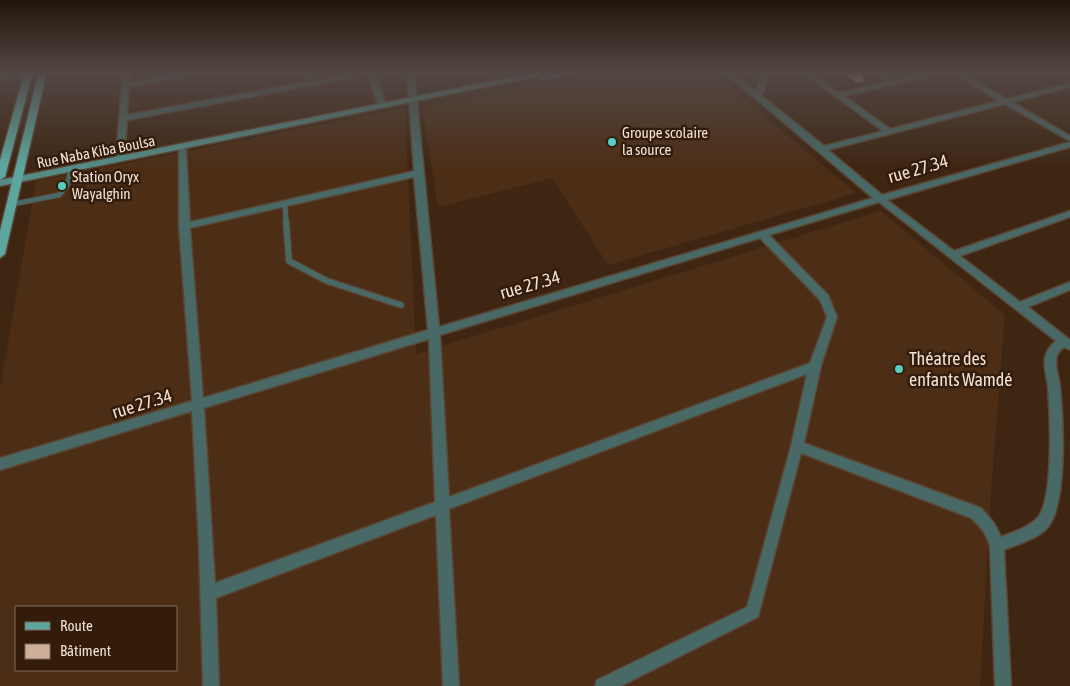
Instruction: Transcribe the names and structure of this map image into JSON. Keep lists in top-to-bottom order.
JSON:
{
  "streets": {
    "street": ["Rue Naba Kiba Boulsa", "rue 27.34"]
  },
  "places": ["Groupe scolaire la source", "Station Oryx Wayalghin", "Théatre des enfants Wamdé"],
  "legend": ["Route", "Bâtiment"]
}
